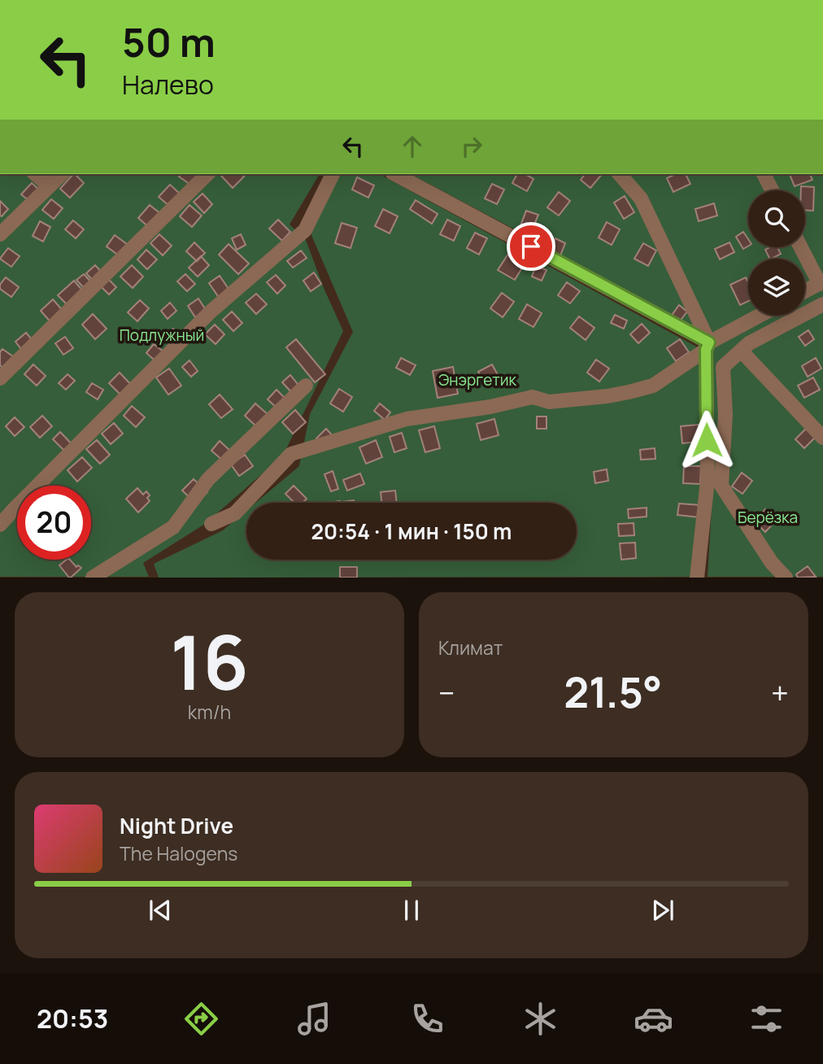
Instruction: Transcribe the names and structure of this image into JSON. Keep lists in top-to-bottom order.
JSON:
{
  "parks": ["Подлужный", "Энэргетик", "Берёзка"],
  "page": {
    "turn": ["50 m", "Налево"],
    "limit": "20",
    "trip": "20:54 · 1 мин · 150 m",
    "tile": [
      ["16", "km/h"],
      "Климат"
    ],
    "heat": ["−", "21.5°", "+"],
    "song": ["Night Drive", "The Halogens"],
    "tabs": "20:53"
  }
}
